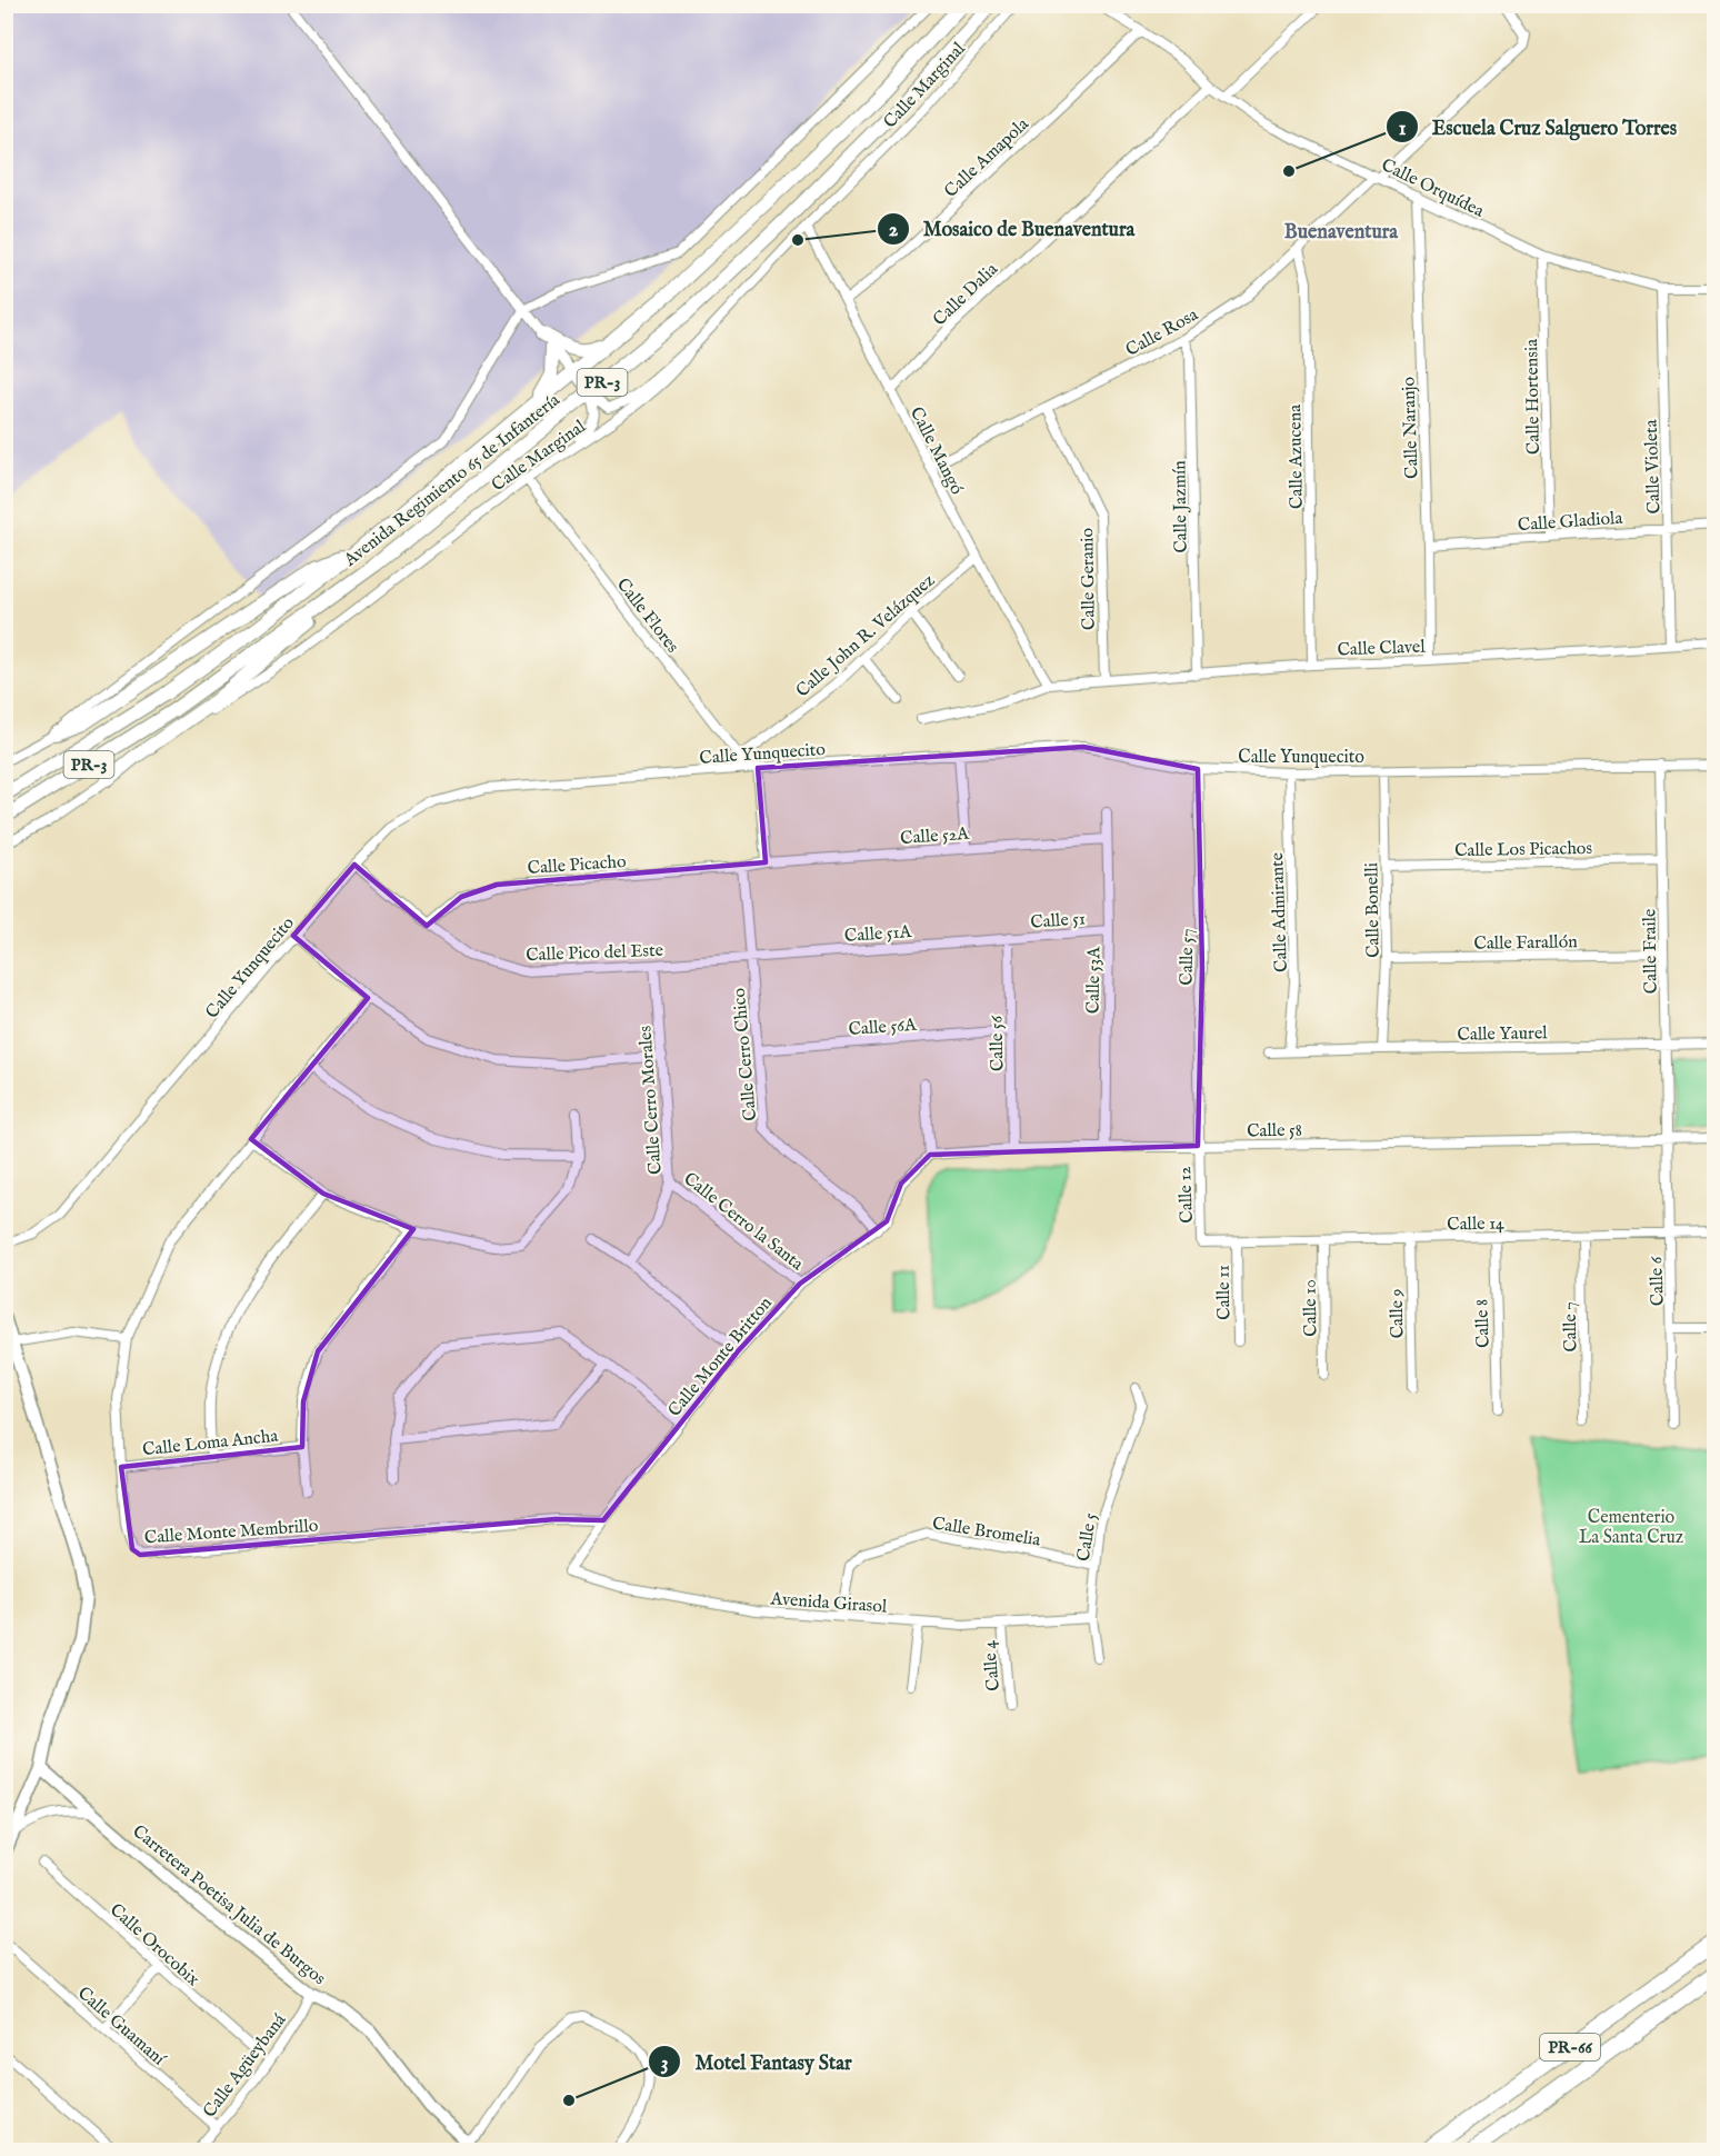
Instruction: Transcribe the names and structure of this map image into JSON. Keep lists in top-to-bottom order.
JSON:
{
  "streets": {
    "highway": ["PR-66"],
    "main road": ["PR-3", "Avenida Regimiento 65 de Infantería"],
    "street": [
      "Calle Marginal",
      "Calle Amapola",
      "Calle Orquídea",
      "Calle Dalia",
      "Calle Rosa",
      "Calle Hortensia",
      "Calle Naranjo",
      "Calle Mangó",
      "Calle Azucena",
      "Calle Violeta",
      "Calle Jazmín",
      "Calle Gladiola",
      "Calle Geranio",
      "Calle Flores",
      "Calle John R. Velázquez",
      "Calle Clavel",
      "Calle Yunquecito",
      "Calle 52A",
      "Calle Los Picachos",
      "Calle Picacho",
      "Calle Bonelli",
      "Calle Admirante",
      "Calle 51",
      "Calle 51A",
      "Calle Farallón",
      "Calle Pico del Este",
      "Calle Fraile",
      "Calle 57",
      "Calle 53A",
      "Calle 56A",
      "Calle Yaurel",
      "Calle 56",
      "Calle Cerro Chico",
      "Calle Cerro Morales",
      "Calle 58",
      "Calle 12",
      "Calle Cerro la Santa",
      "Calle 14",
      "Calle 6",
      "Calle 11",
      "Calle 10",
      "Calle 9",
      "Calle 8",
      "Calle 7",
      "Calle Monte Britton",
      "Calle Loma Ancha",
      "Calle Monte Membrillo",
      "Calle Bromelia",
      "Calle 5",
      "Avenida Girasol",
      "Calle 4",
      "Carretera Poetisa Julia de Burgos",
      "Calle Orocobix",
      "Calle Guamaní",
      "Calle Agüeybaná"
    ]
  },
  "crossings": [
    ["Calle Marginal", "Calle Mangó"],
    ["Calle Marginal", "Calle Flores"],
    ["Calle Amapola", "Calle Orquídea"],
    ["Calle Amapola", "Calle Mangó"],
    ["Calle Orquídea", "Calle Dalia"],
    ["Calle Orquídea", "Calle Rosa"],
    ["Calle Orquídea", "Calle Hortensia"],
    ["Calle Orquídea", "Calle Naranjo"],
    ["Calle Orquídea", "Calle Violeta"],
    ["Calle Dalia", "Calle Mangó"],
    ["Calle Rosa", "Calle Mangó"],
    ["Calle Rosa", "Calle Azucena"],
    ["Calle Rosa", "Calle Jazmín"],
    ["Calle Rosa", "Calle Geranio"],
    ["Calle Hortensia", "Calle Gladiola"],
    ["Calle Naranjo", "Calle Gladiola"],
    ["Calle Naranjo", "Calle Clavel"],
    ["Calle Mangó", "Calle John R. Velázquez"],
    ["Calle Mangó", "Calle Clavel"],
    ["Calle Azucena", "Calle Clavel"],
    ["Calle Violeta", "Calle Gladiola"],
    ["Calle Violeta", "Calle Clavel"],
    ["Calle Jazmín", "Calle Clavel"],
    ["Calle Geranio", "Calle Clavel"],
    ["Calle Flores", "Calle John R. Velázquez"],
    ["Calle Flores", "Calle Yunquecito"],
    ["Calle Yunquecito", "Calle Bonelli"],
    ["Calle Yunquecito", "Calle Admirante"],
    ["Calle Yunquecito", "Calle Pico del Este"],
    ["Calle Yunquecito", "Calle Fraile"],
    ["Calle Yunquecito", "Calle 57"],
    ["Calle 52A", "Calle Picacho"],
    ["Calle 52A", "Calle 53A"],
    ["Calle 52A", "Calle Cerro Chico"],
    ["Calle Los Picachos", "Calle Bonelli"],
    ["Calle Los Picachos", "Calle Fraile"],
    ["Calle Picacho", "Calle Pico del Este"],
    ["Calle Picacho", "Calle Cerro Chico"],
    ["Calle Bonelli", "Calle Farallón"],
    ["Calle Bonelli", "Calle Yaurel"],
    ["Calle Admirante", "Calle Yaurel"],
    ["Calle 51", "Calle 51A"],
    ["Calle 51", "Calle 53A"],
    ["Calle 51", "Calle 56"],
    ["Calle 51A", "Calle Pico del Este"],
    ["Calle 51A", "Calle 56"],
    ["Calle 51A", "Calle Cerro Chico"],
    ["Calle Farallón", "Calle Fraile"],
    ["Calle Pico del Este", "Calle Cerro Chico"],
    ["Calle Pico del Este", "Calle Cerro Morales"],
    ["Calle Fraile", "Calle Yaurel"],
    ["Calle Fraile", "Calle 58"],
    ["Calle Fraile", "Calle 6"],
    ["Calle 57", "Calle 58"],
    ["Calle 57", "Calle 12"],
    ["Calle 53A", "Calle 58"],
    ["Calle 56A", "Calle 56"],
    ["Calle 56A", "Calle Cerro Chico"],
    ["Calle 56", "Calle 58"],
    ["Calle Cerro Chico", "Calle Monte Britton"],
    ["Calle Cerro Morales", "Calle Cerro la Santa"],
    ["Calle 58", "Calle 12"],
    ["Calle 58", "Calle 6"],
    ["Calle 12", "Calle 14"],
    ["Calle Cerro la Santa", "Calle Monte Britton"],
    ["Calle 14", "Calle 6"],
    ["Calle 14", "Calle 11"],
    ["Calle 14", "Calle 10"],
    ["Calle 14", "Calle 9"],
    ["Calle 14", "Calle 8"],
    ["Calle 14", "Calle 7"],
    ["Calle Monte Britton", "Calle Monte Membrillo"],
    ["Calle Monte Britton", "Avenida Girasol"],
    ["Calle Loma Ancha", "Calle Monte Membrillo"],
    ["Calle Bromelia", "Calle 5"],
    ["Calle Bromelia", "Avenida Girasol"],
    ["Calle 5", "Avenida Girasol"],
    ["Avenida Girasol", "Calle 4"],
    ["Carretera Poetisa Julia de Burgos", "Calle Agüeybaná"],
    ["Calle Guamaní", "Calle Agüeybaná"]
  ],
  "districts": ["Buenaventura"],
  "parks": ["Cementerio La Santa Cruz"],
  "places": ["Escuela Cruz Salguero Torres", "Mosaico de Buenaventura", "Motel Fantasy Star"]
}
